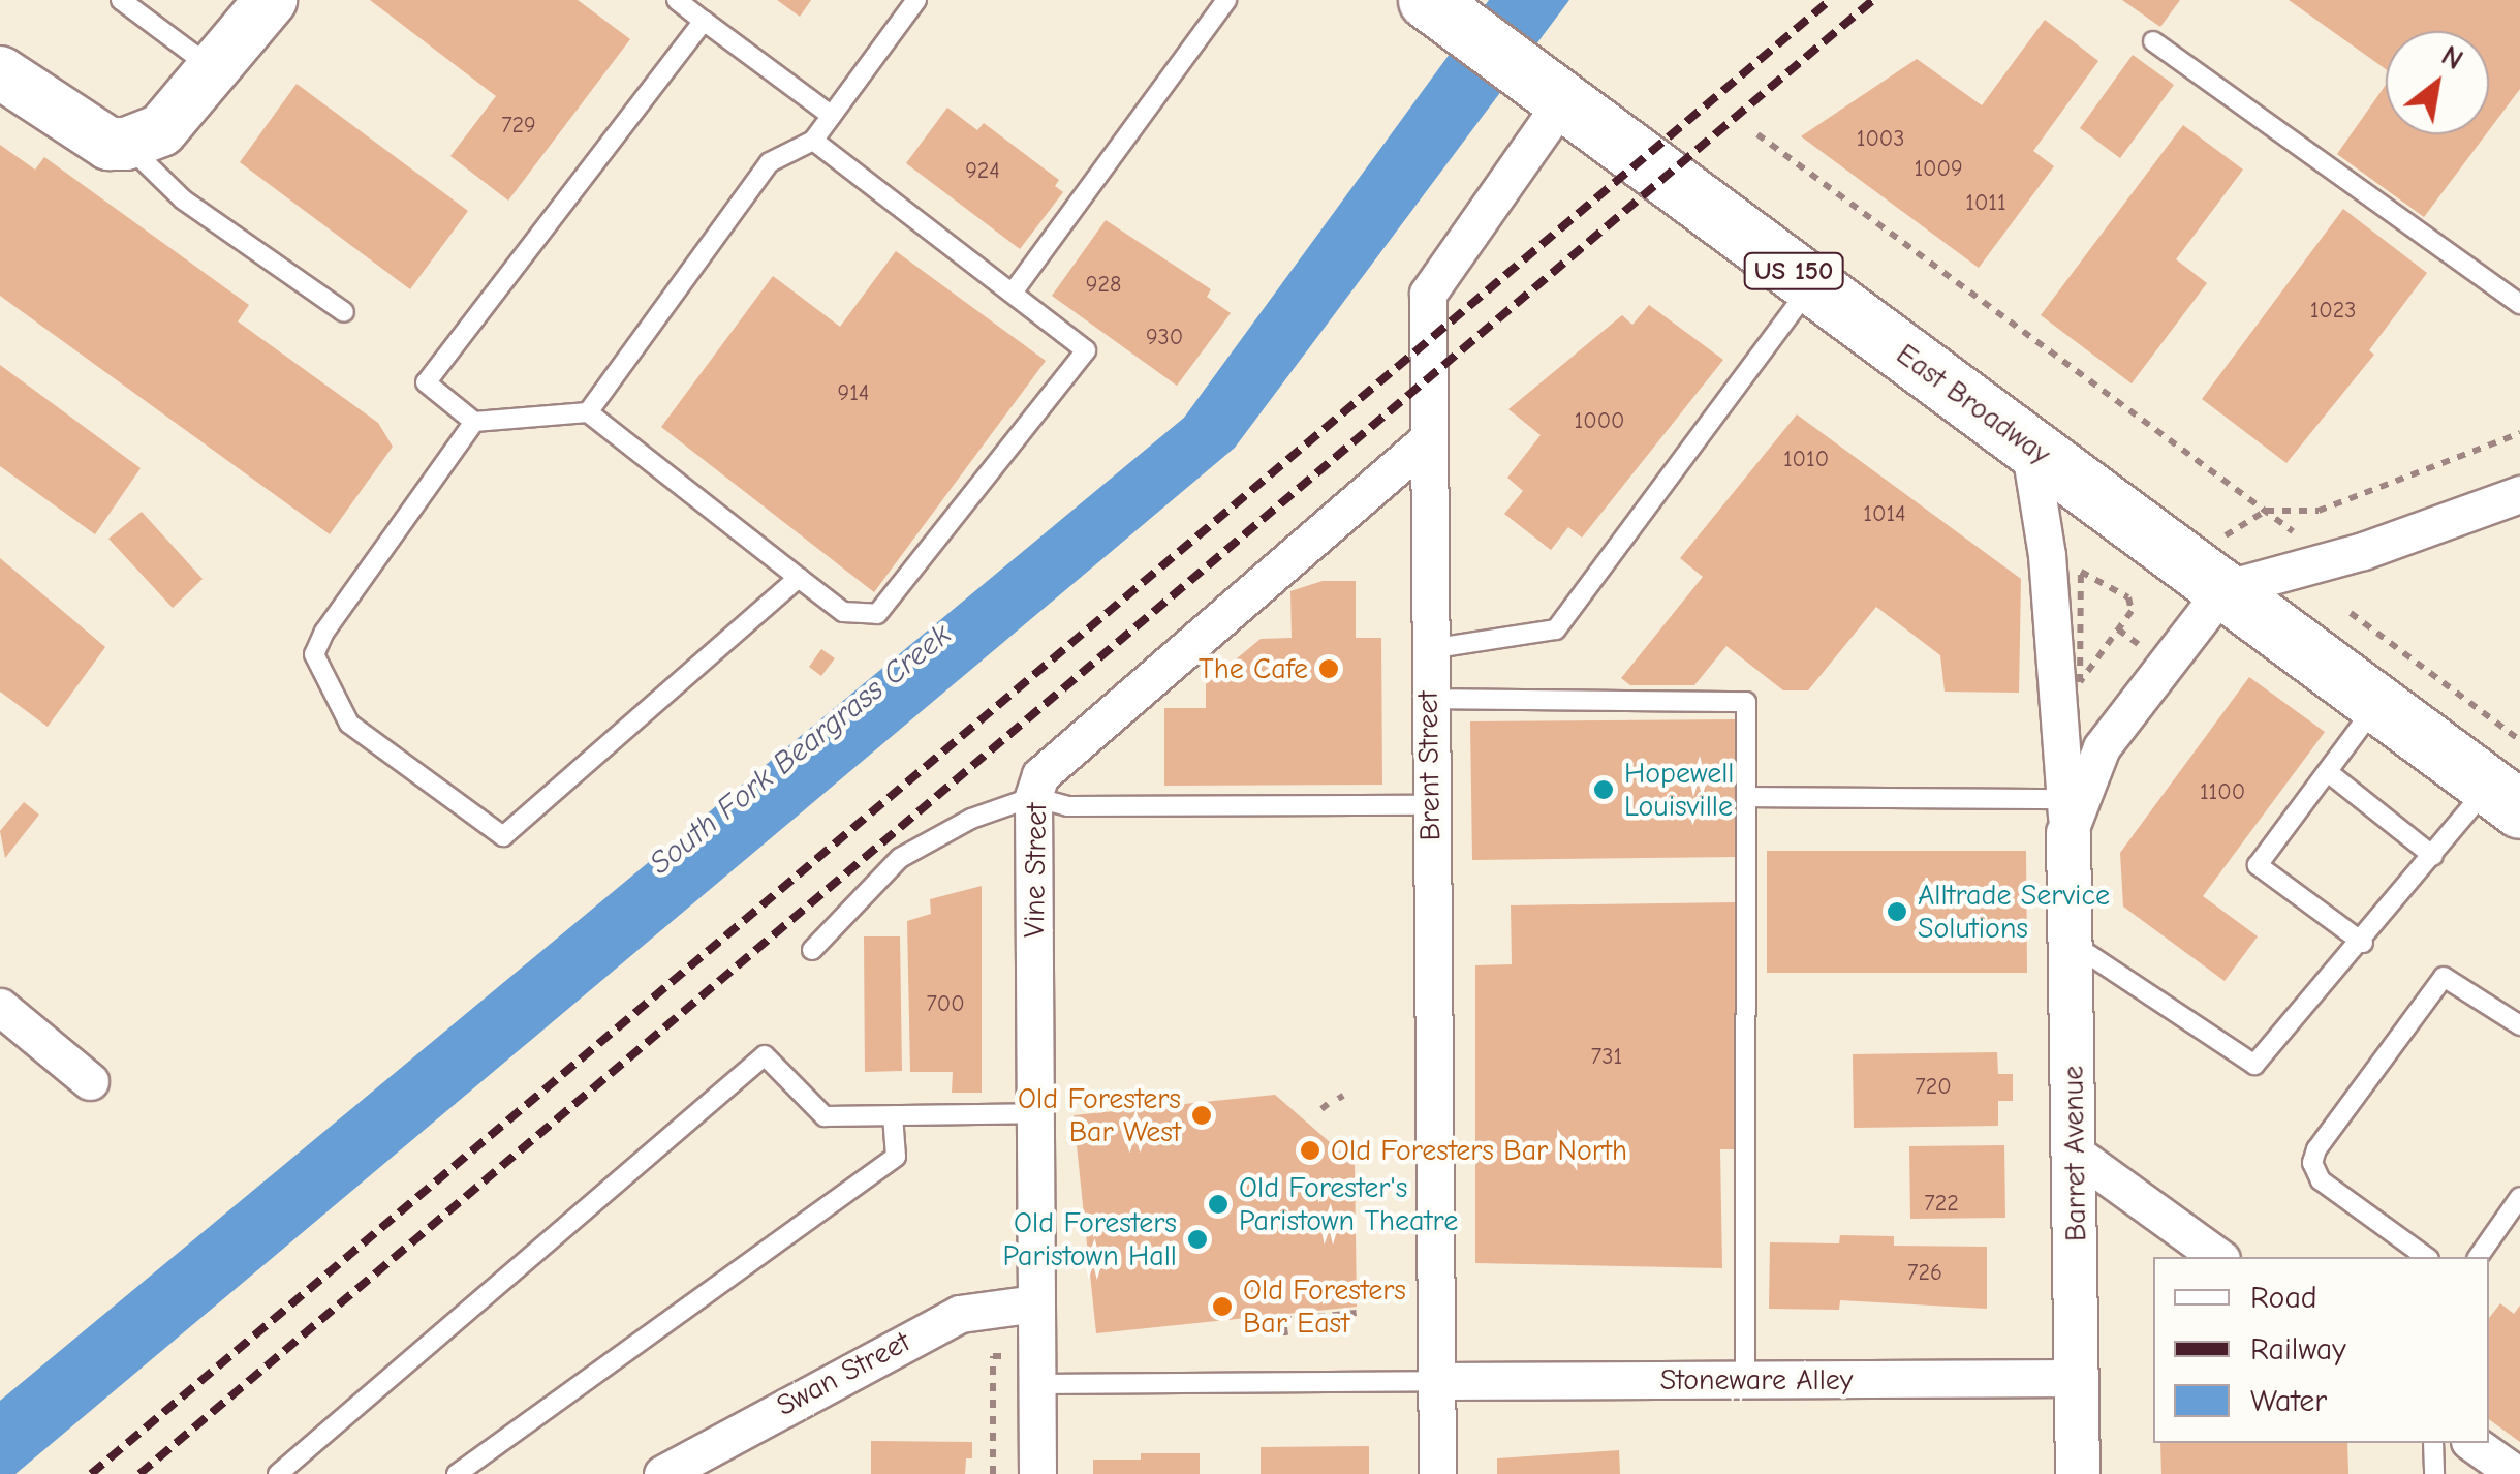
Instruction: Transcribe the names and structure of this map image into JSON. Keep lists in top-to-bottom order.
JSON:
{
  "streets": {
    "main road": ["US 150", "East Broadway"],
    "street": [
      "Brent Street",
      "Vine Street",
      "Barret Avenue",
      "Swan Street",
      "Stoneware Alley"
    ]
  },
  "crossings": [
    ["East Broadway", "Brent Street"],
    ["East Broadway", "Barret Avenue"],
    ["Brent Street", "Vine Street"],
    ["Brent Street", "Stoneware Alley"],
    ["Vine Street", "Swan Street"],
    ["Barret Avenue", "Stoneware Alley"]
  ],
  "water": ["South Fork Beargrass Creek"],
  "places": [
    "The Cafe",
    "Hopewell Louisville",
    "Alltrade Service Solutions",
    "Old Foresters Bar West",
    "Old Foresters Bar North",
    "Old Forester's Paristown Theatre",
    "Old Foresters Paristown Hall",
    "Old Foresters Bar East"
  ],
  "house_numbers": [
    "729",
    "1003",
    "1009",
    "924",
    "1011",
    "928",
    "1023",
    "930",
    "914",
    "1000",
    "1010",
    "1014",
    "1100",
    "700",
    "731",
    "720",
    "722",
    "726"
  ],
  "legend": ["Road", "Railway", "Water"],
  "north": "top right"
}
